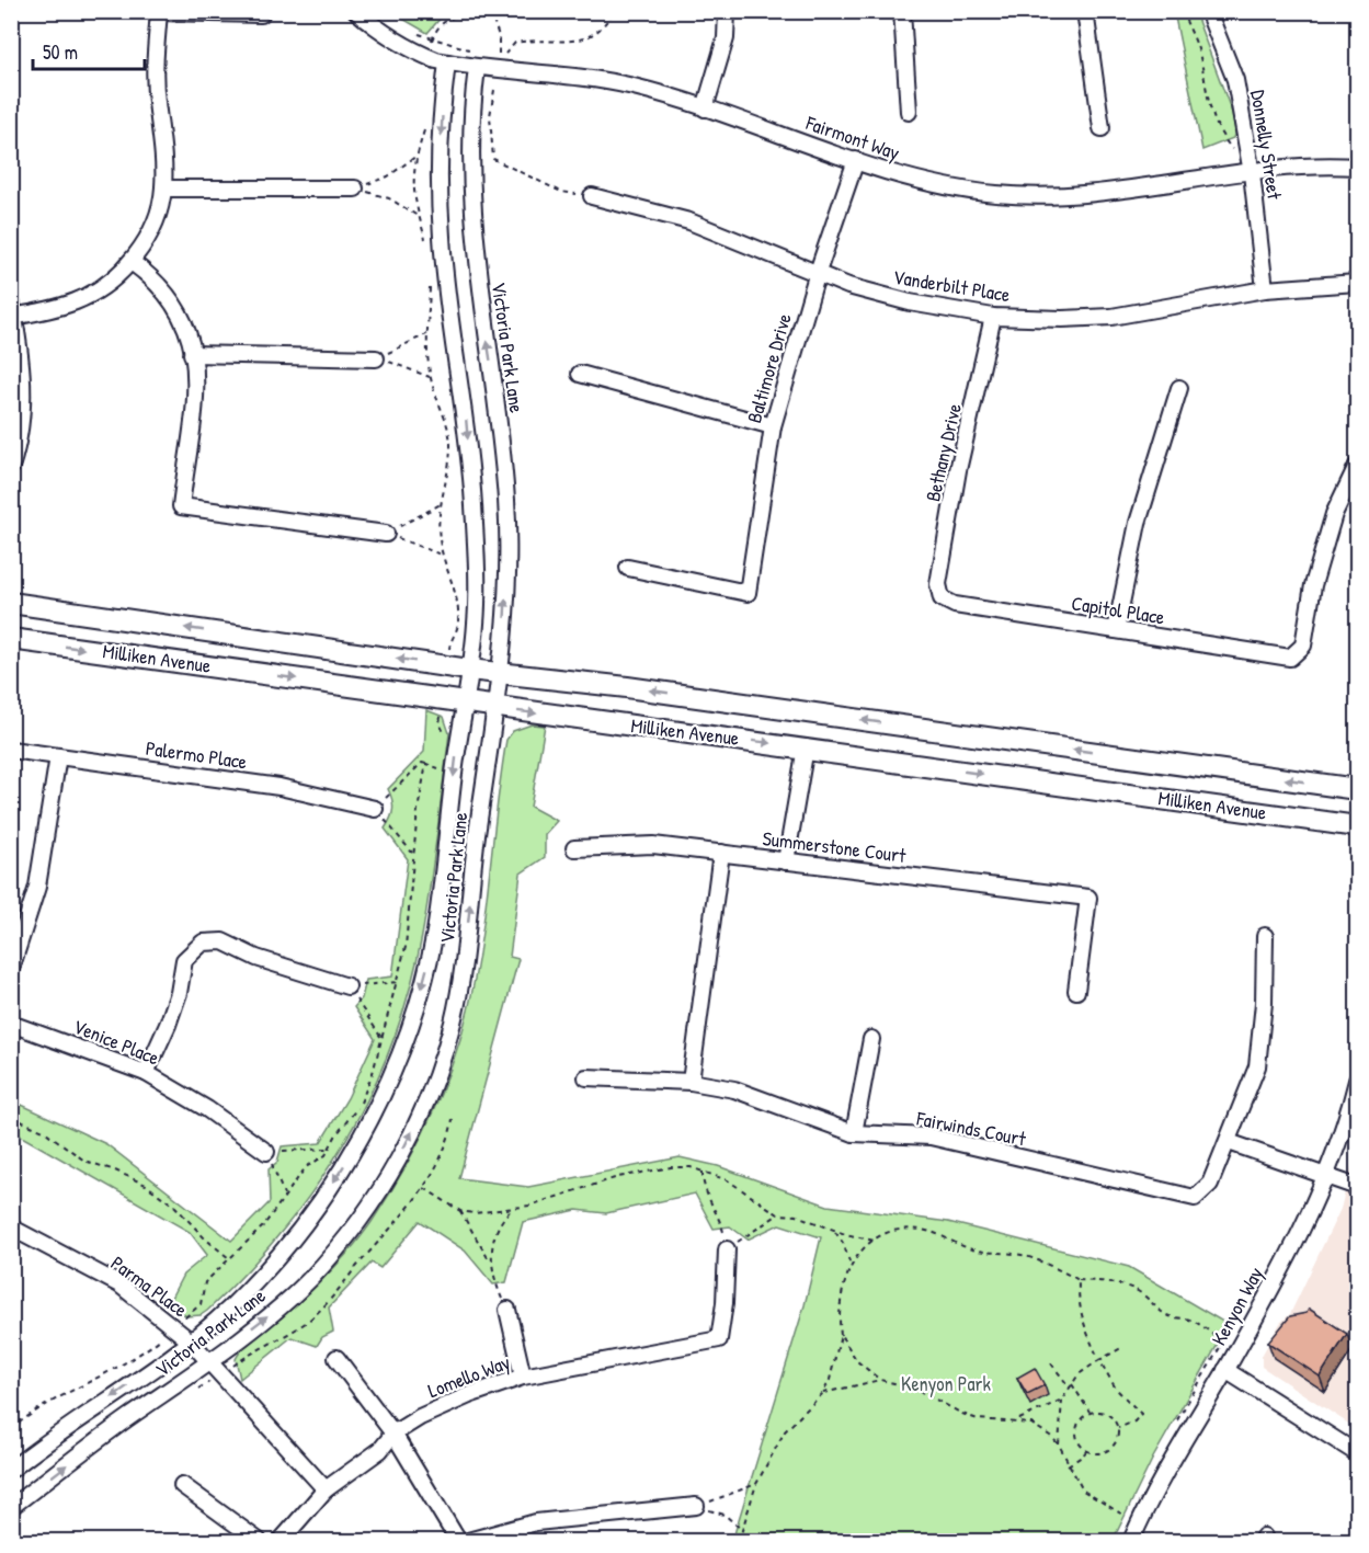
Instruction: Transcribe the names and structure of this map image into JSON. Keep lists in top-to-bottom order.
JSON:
{
  "streets": {
    "main road": ["Milliken Avenue"],
    "street": [
      "Fairmont Way",
      "Donnelly Street",
      "Vanderbilt Place",
      "Victoria Park Lane",
      "Baltimore Drive",
      "Bethany Drive",
      "Capitol Place",
      "Palermo Place",
      "Summerstone Court",
      "Venice Place",
      "Fairwinds Court",
      "Parma Place",
      "Kenyon Way",
      "Lomello Way"
    ]
  },
  "crossings": [
    ["Fairmont Way", "Donnelly Street"],
    ["Fairmont Way", "Victoria Park Lane"],
    ["Fairmont Way", "Baltimore Drive"],
    ["Donnelly Street", "Vanderbilt Place"],
    ["Vanderbilt Place", "Baltimore Drive"],
    ["Vanderbilt Place", "Bethany Drive"],
    ["Victoria Park Lane", "Milliken Avenue"],
    ["Victoria Park Lane", "Parma Place"],
    ["Bethany Drive", "Capitol Place"],
    ["Parma Place", "Lomello Way"]
  ],
  "parks": ["Kenyon Park"],
  "scale_bar": "50 m"
}
